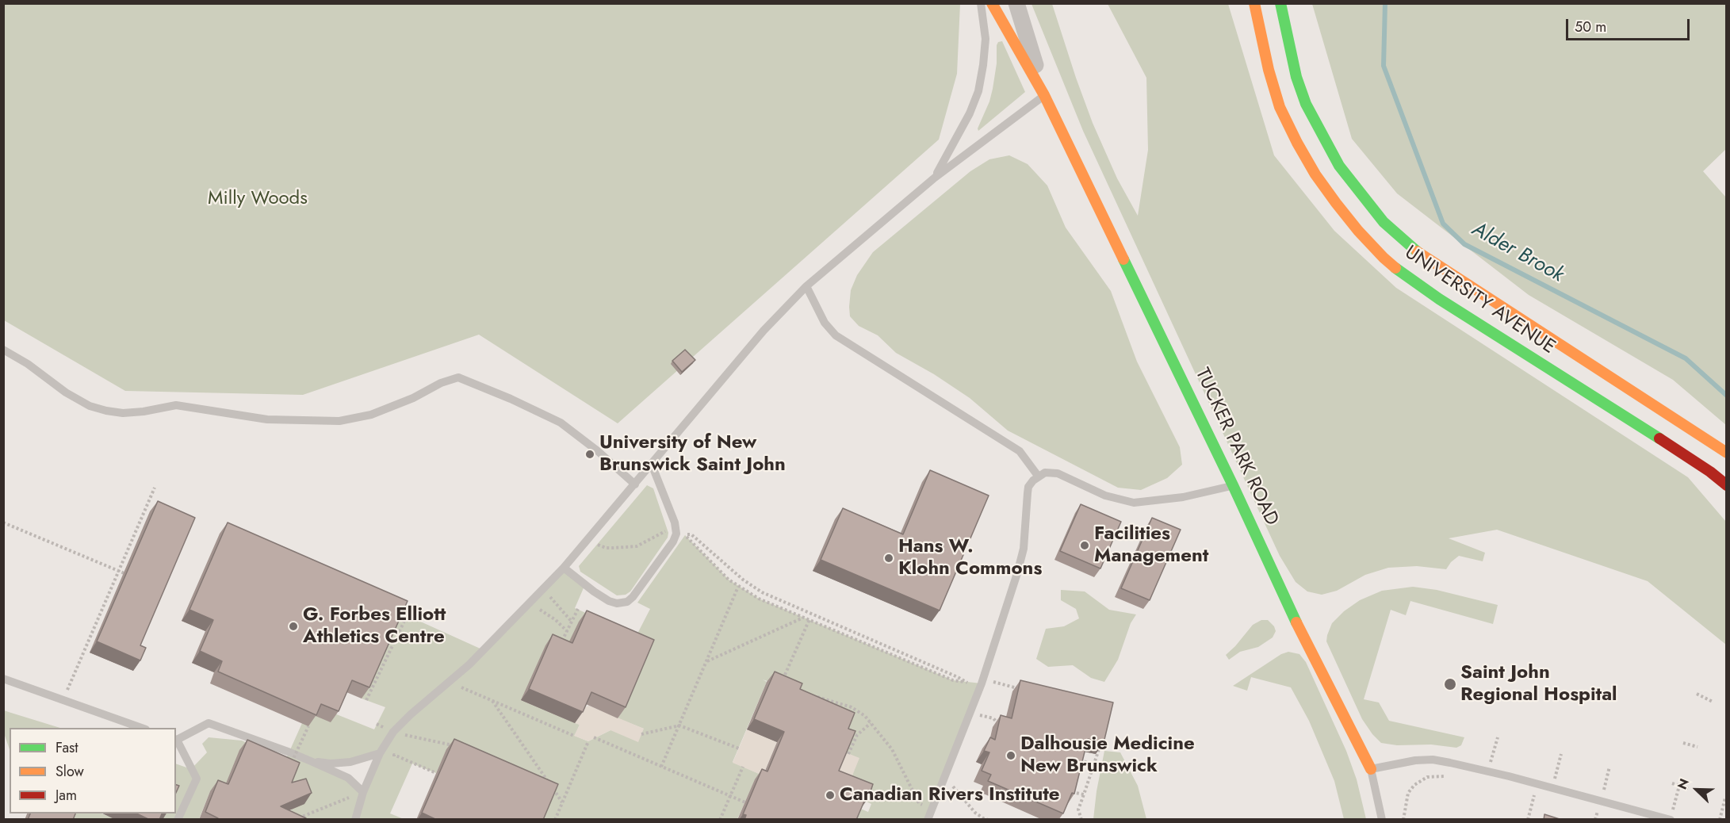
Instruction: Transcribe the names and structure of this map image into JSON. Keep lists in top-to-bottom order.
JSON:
{
  "streets": {
    "main road": ["UNIVERSITY AVENUE", "TUCKER PARK ROAD"]
  },
  "water": ["Alder Brook"],
  "parks": ["Milly Woods"],
  "places": [
    "University of New Brunswick Saint John",
    "Facilities Management",
    "Hans W. Klohn Commons",
    "G. Forbes Elliott Athletics Centre",
    "Saint John Regional Hospital",
    "Dalhousie Medicine New Brunswick",
    "Canadian Rivers Institute"
  ],
  "legend": ["Fast", "Slow", "Jam"],
  "scale_bar": "50 m",
  "north": "top left"
}
